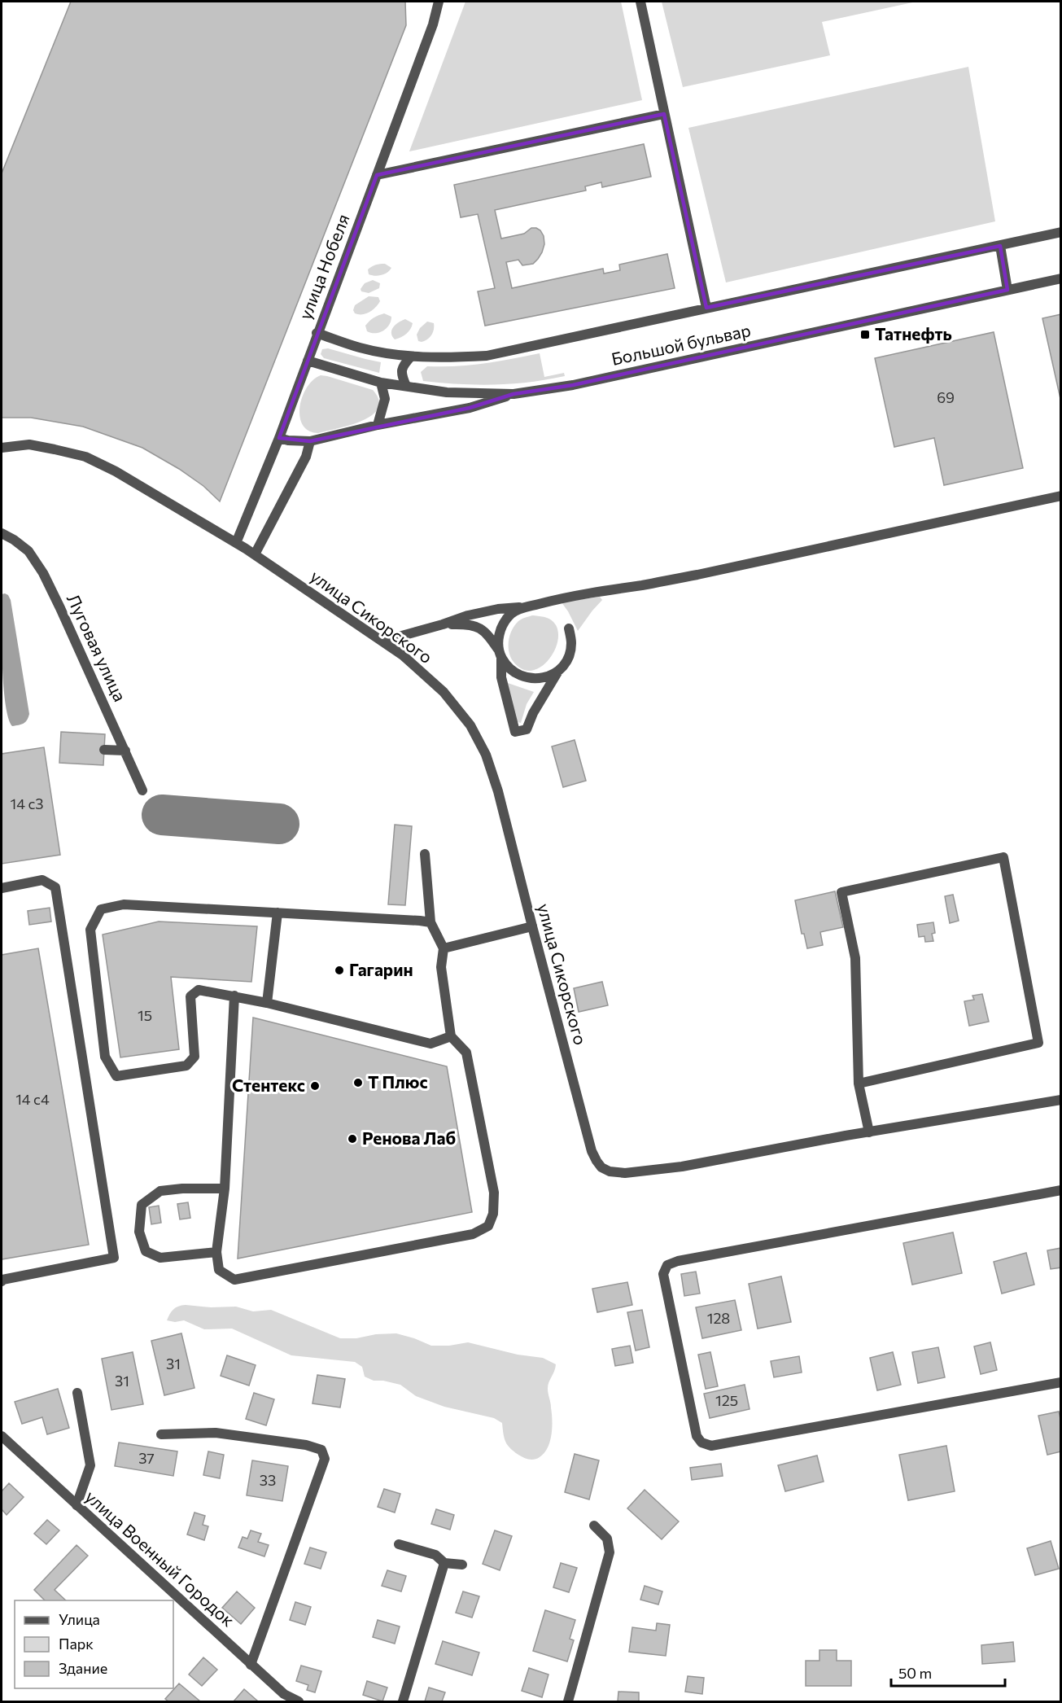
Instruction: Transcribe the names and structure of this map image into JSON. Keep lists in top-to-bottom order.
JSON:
{
  "streets": {
    "street": [
      "улица Нобеля",
      "Большой бульвар",
      "улица Сикорского",
      "Луговая улица",
      "улица Военный Городок"
    ]
  },
  "crossings": [
    ["улица Нобеля", "Большой бульвар"],
    ["улица Нобеля", "улица Сикорского"]
  ],
  "places": {
    "transit": ["Татнефть"],
    "other": [
      "Гагарин",
      "Т Плюс",
      "Стентекс",
      "Ренова Лаб"
    ]
  },
  "house_numbers": [
    "69",
    "14 с3",
    "15",
    "14 с4",
    "128",
    "31",
    "31",
    "125",
    "37",
    "33"
  ],
  "legend": ["Улица", "Парк", "Здание"],
  "scale_bar": "50 m"
}
